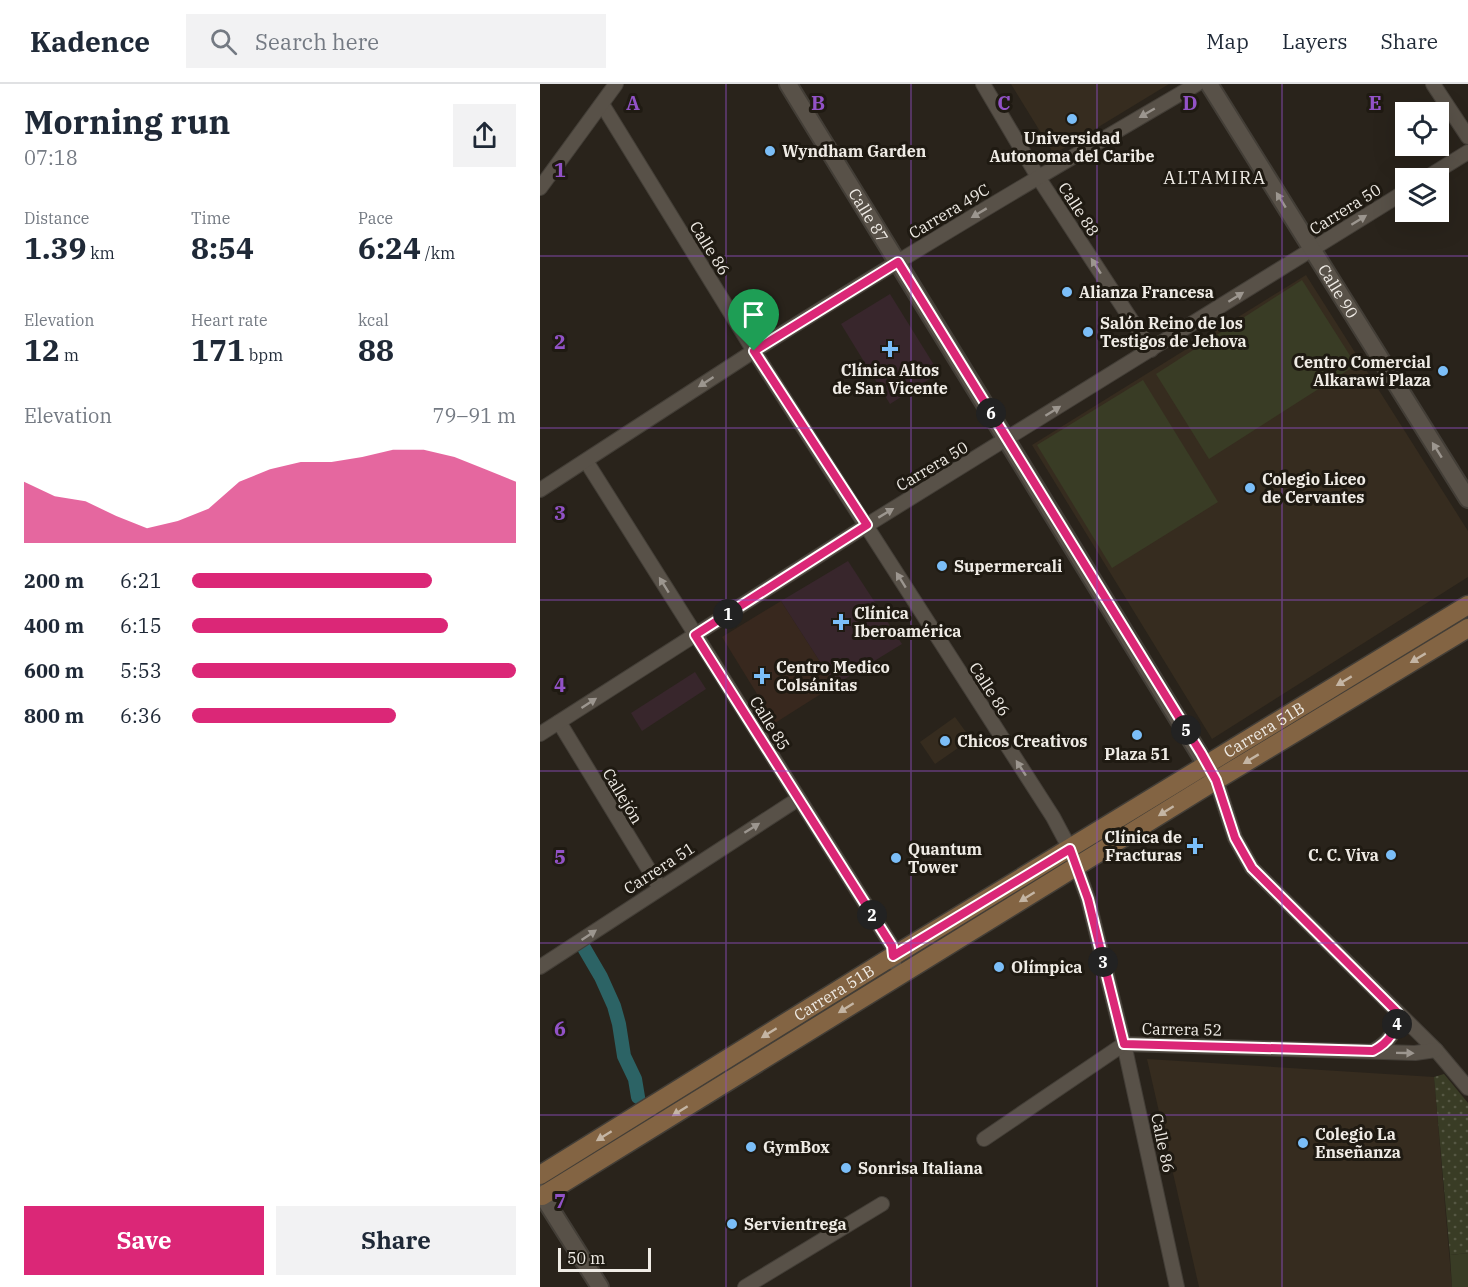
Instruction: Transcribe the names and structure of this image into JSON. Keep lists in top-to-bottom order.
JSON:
{
  "streets": {
    "main road": ["Carrera 51B"],
    "street": [
      "Calle 88",
      "Carrera 50",
      "Carrera 49C",
      "Calle 87",
      "Calle 86",
      "Calle 90",
      "Calle 85",
      "Callejón",
      "Carrera 51",
      "Carrera 52"
    ]
  },
  "crossings": [
    ["Calle 88", "Carrera 50"],
    ["Calle 88", "Carrera 49C"],
    ["Carrera 50", "Calle 87"],
    ["Carrera 50", "Calle 86"],
    ["Carrera 50", "Calle 90"],
    ["Carrera 50", "Calle 85"],
    ["Carrera 50", "Callejón"],
    ["Carrera 49C", "Calle 87"],
    ["Carrera 49C", "Calle 86"],
    ["Carrera 49C", "Calle 85"],
    ["Calle 87", "Carrera 51B"],
    ["Calle 87", "Carrera 52"],
    ["Calle 86", "Carrera 51B"],
    ["Calle 86", "Carrera 52"],
    ["Calle 85", "Carrera 51B"],
    ["Calle 85", "Carrera 51"],
    ["Callejón", "Carrera 51"]
  ],
  "one_way": [
    "Calle 88",
    "Carrera 50",
    "Carrera 49C",
    "Calle 90",
    "Carrera 51B",
    "Carrera 51"
  ],
  "districts": ["ALTAMIRA"],
  "places": {
    "other": [
      "Universidad Autonoma del Caribe",
      "Wyndham Garden",
      "Alianza Francesa",
      "Salón Reino de los Testigos de Jehova",
      "Centro Comercial Alkarawi Plaza",
      "Colegio Liceo de Cervantes",
      "Supermercali",
      "Plaza 51",
      "Chicos Creativos",
      "C. C. Viva",
      "Quantum Tower",
      "Olímpica",
      "Colegio La Enseñanza",
      "GymBox",
      "Sonrisa Italiana",
      "Servientrega"
    ],
    "health": [
      "Clínica Altos de San Vicente",
      "Clínica Iberoamérica",
      "Centro Medico Colsánitas",
      "Clínica de Fracturas"
    ]
  },
  "scale_bar": "50 m",
  "page": {
    "header": "Kadence",
    "search": "Search here",
    "nav": ["Map", "Layers", "Share"],
    "heading": ["Morning run", "07:18"],
    "stats": [
      ["Distance", "1.39 km"],
      ["Time", "8:54"],
      ["Pace", "6:24 /km"],
      ["Elevation", "12 m"],
      ["Heart rate", "171 bpm"],
      ["kcal", "88"]
    ],
    "chart": ["Elevation", "79–91 m"],
    "pins": [
      "6",
      "1",
      "5",
      "2",
      "3",
      "4"
    ],
    "list": [
      {
        "name": "200 m",
        "note": "6:21"
      },
      {
        "name": "400 m",
        "note": "6:15"
      },
      {
        "name": "600 m",
        "note": "5:53"
      },
      {
        "name": "800 m",
        "note": "6:36"
      }
    ],
    "buttons": ["Save", "Share"],
    "scale": "50 m"
  },
  "grid": {
    "columns": [
      "A",
      "B",
      "C",
      "D",
      "E"
    ],
    "rows": [
      "1",
      "2",
      "3",
      "4",
      "5",
      "6",
      "7"
    ]
  }
}
